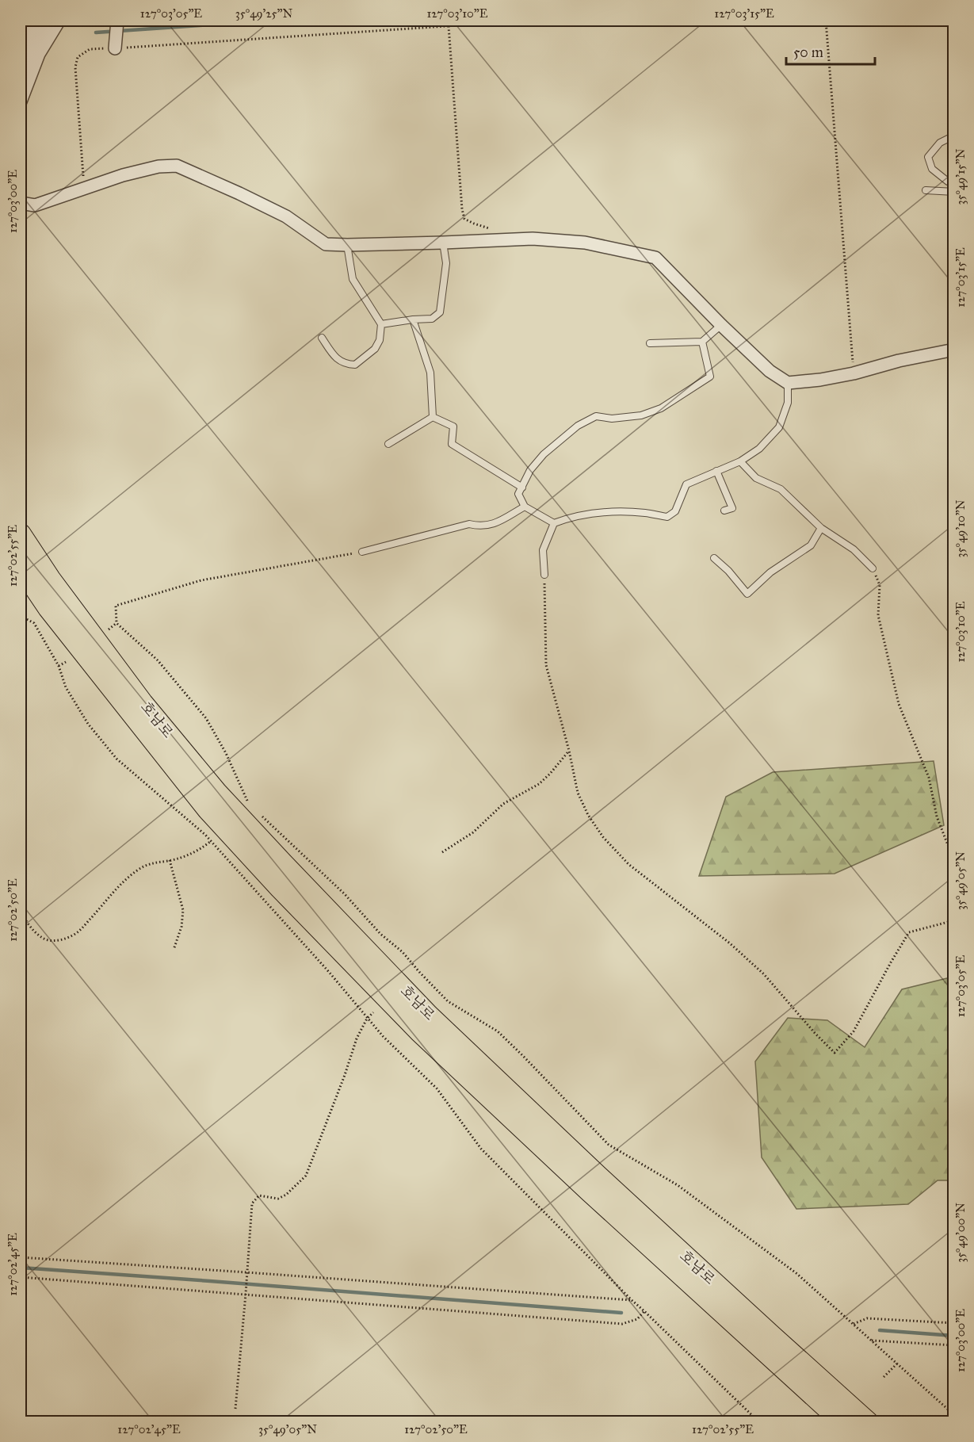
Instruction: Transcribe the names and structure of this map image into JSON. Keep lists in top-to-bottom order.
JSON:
{
  "streets": {
    "highway": ["호남로"]
  },
  "scale_bar": "50 m",
  "coordinates": [
    "127°03'05\"E",
    "35°49'25\"N",
    "127°03'10\"E",
    "127°03'15\"E",
    "35°49'15\"N",
    "127°03'00\"E",
    "35°49'10\"N",
    "127°02'55\"E",
    "35°49'05\"N",
    "127°02'50\"E",
    "35°49'00\"N",
    "127°02'45\"E"
  ]
}
